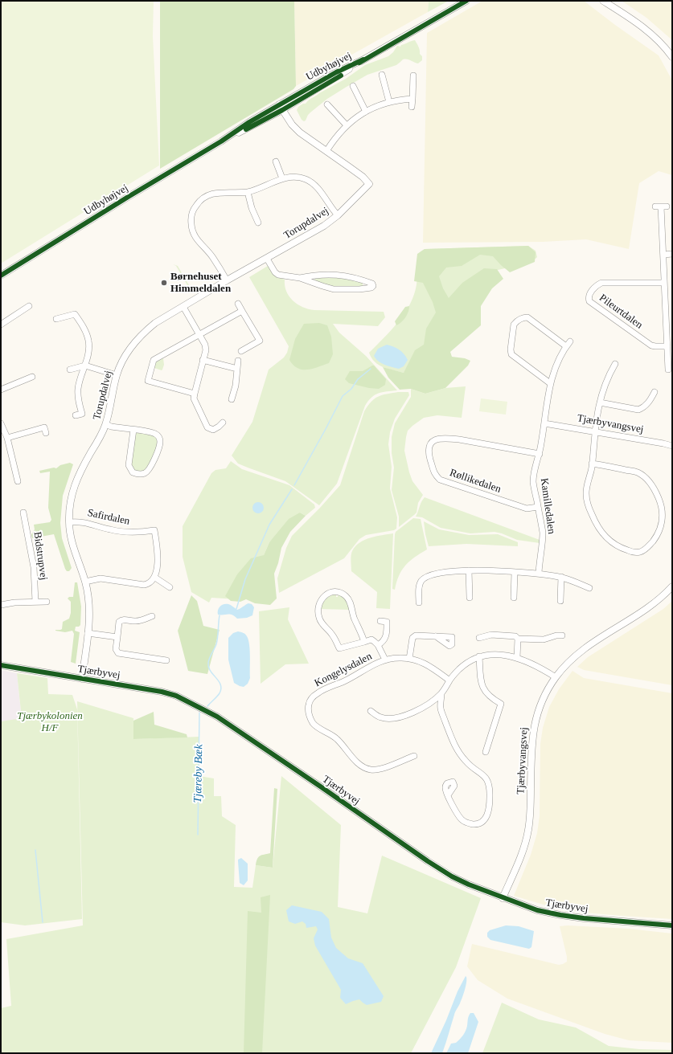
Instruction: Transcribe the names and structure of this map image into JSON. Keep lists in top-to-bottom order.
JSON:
{
  "streets": {
    "street": [
      "Udbyhøjvej",
      "Torupdalvej",
      "Pileurtdalen",
      "Tjærbyvangsvej",
      "Røllikedalen",
      "Kamilledalen",
      "Safirdalen",
      "Bidstrupvej",
      "Kongelysdalen",
      "Tjærbyvej"
    ]
  },
  "crossings": [
    ["Udbyhøjvej", "Torupdalvej"],
    ["Torupdalvej", "Safirdalen"],
    ["Torupdalvej", "Tjærbyvej"],
    ["Tjærbyvangsvej", "Kamilledalen"],
    ["Tjærbyvangsvej", "Tjærbyvej"],
    ["Røllikedalen", "Kamilledalen"]
  ],
  "water": ["Tjæreby Bæk"],
  "parks": ["Tjærbykolonien H/F"],
  "places": ["Børnehuset Himmeldalen"]
}
